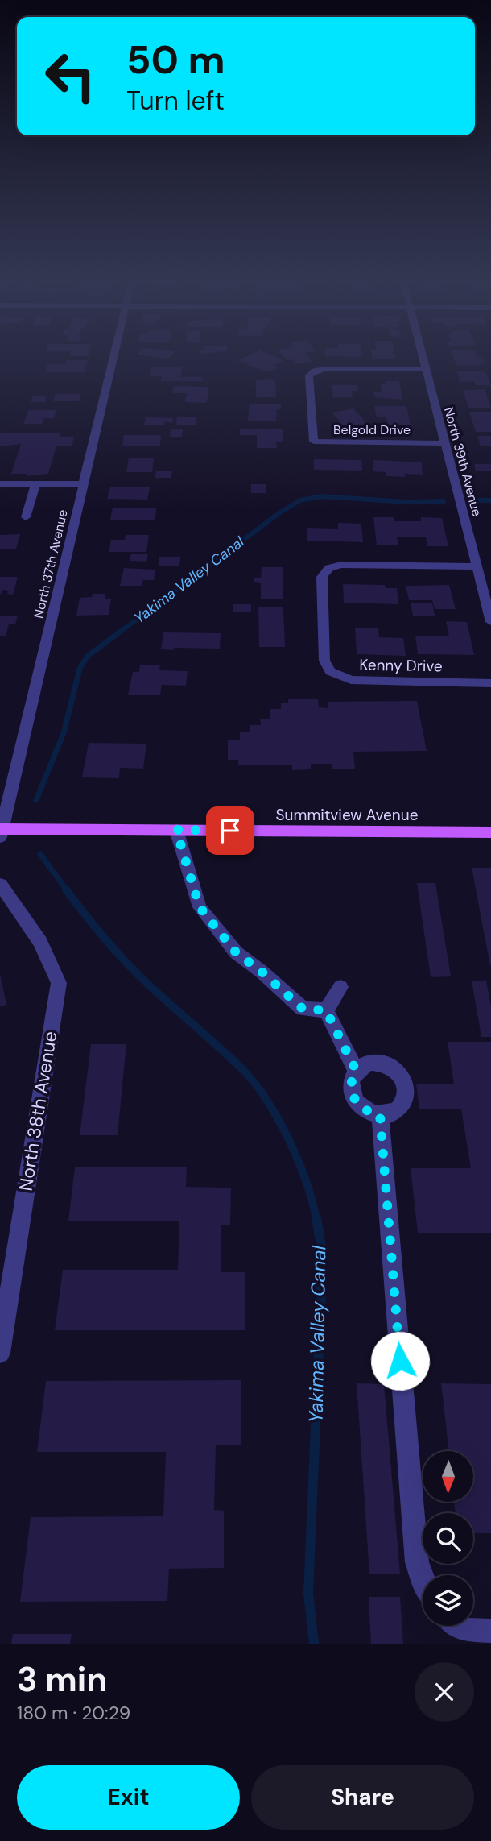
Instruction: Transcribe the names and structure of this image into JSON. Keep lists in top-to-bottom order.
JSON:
{
  "streets": {
    "main road": ["Summitview Avenue"],
    "street": [
      "Belgold Drive",
      "North 39th Avenue",
      "North 37th Avenue",
      "Kenny Drive",
      "North 38th Avenue"
    ]
  },
  "crossings": [
    ["Belgold Drive", "North 39th Avenue"],
    ["North 39th Avenue", "Kenny Drive"],
    ["North 37th Avenue", "Summitview Avenue"]
  ],
  "water": ["Yakima Valley Canal"],
  "north": "bottom",
  "page": {
    "turn": ["50 m", "Turn left"],
    "heading": ["3 min", "180 m · 20:29"],
    "buttons": ["Exit", "Share"]
  }
}
